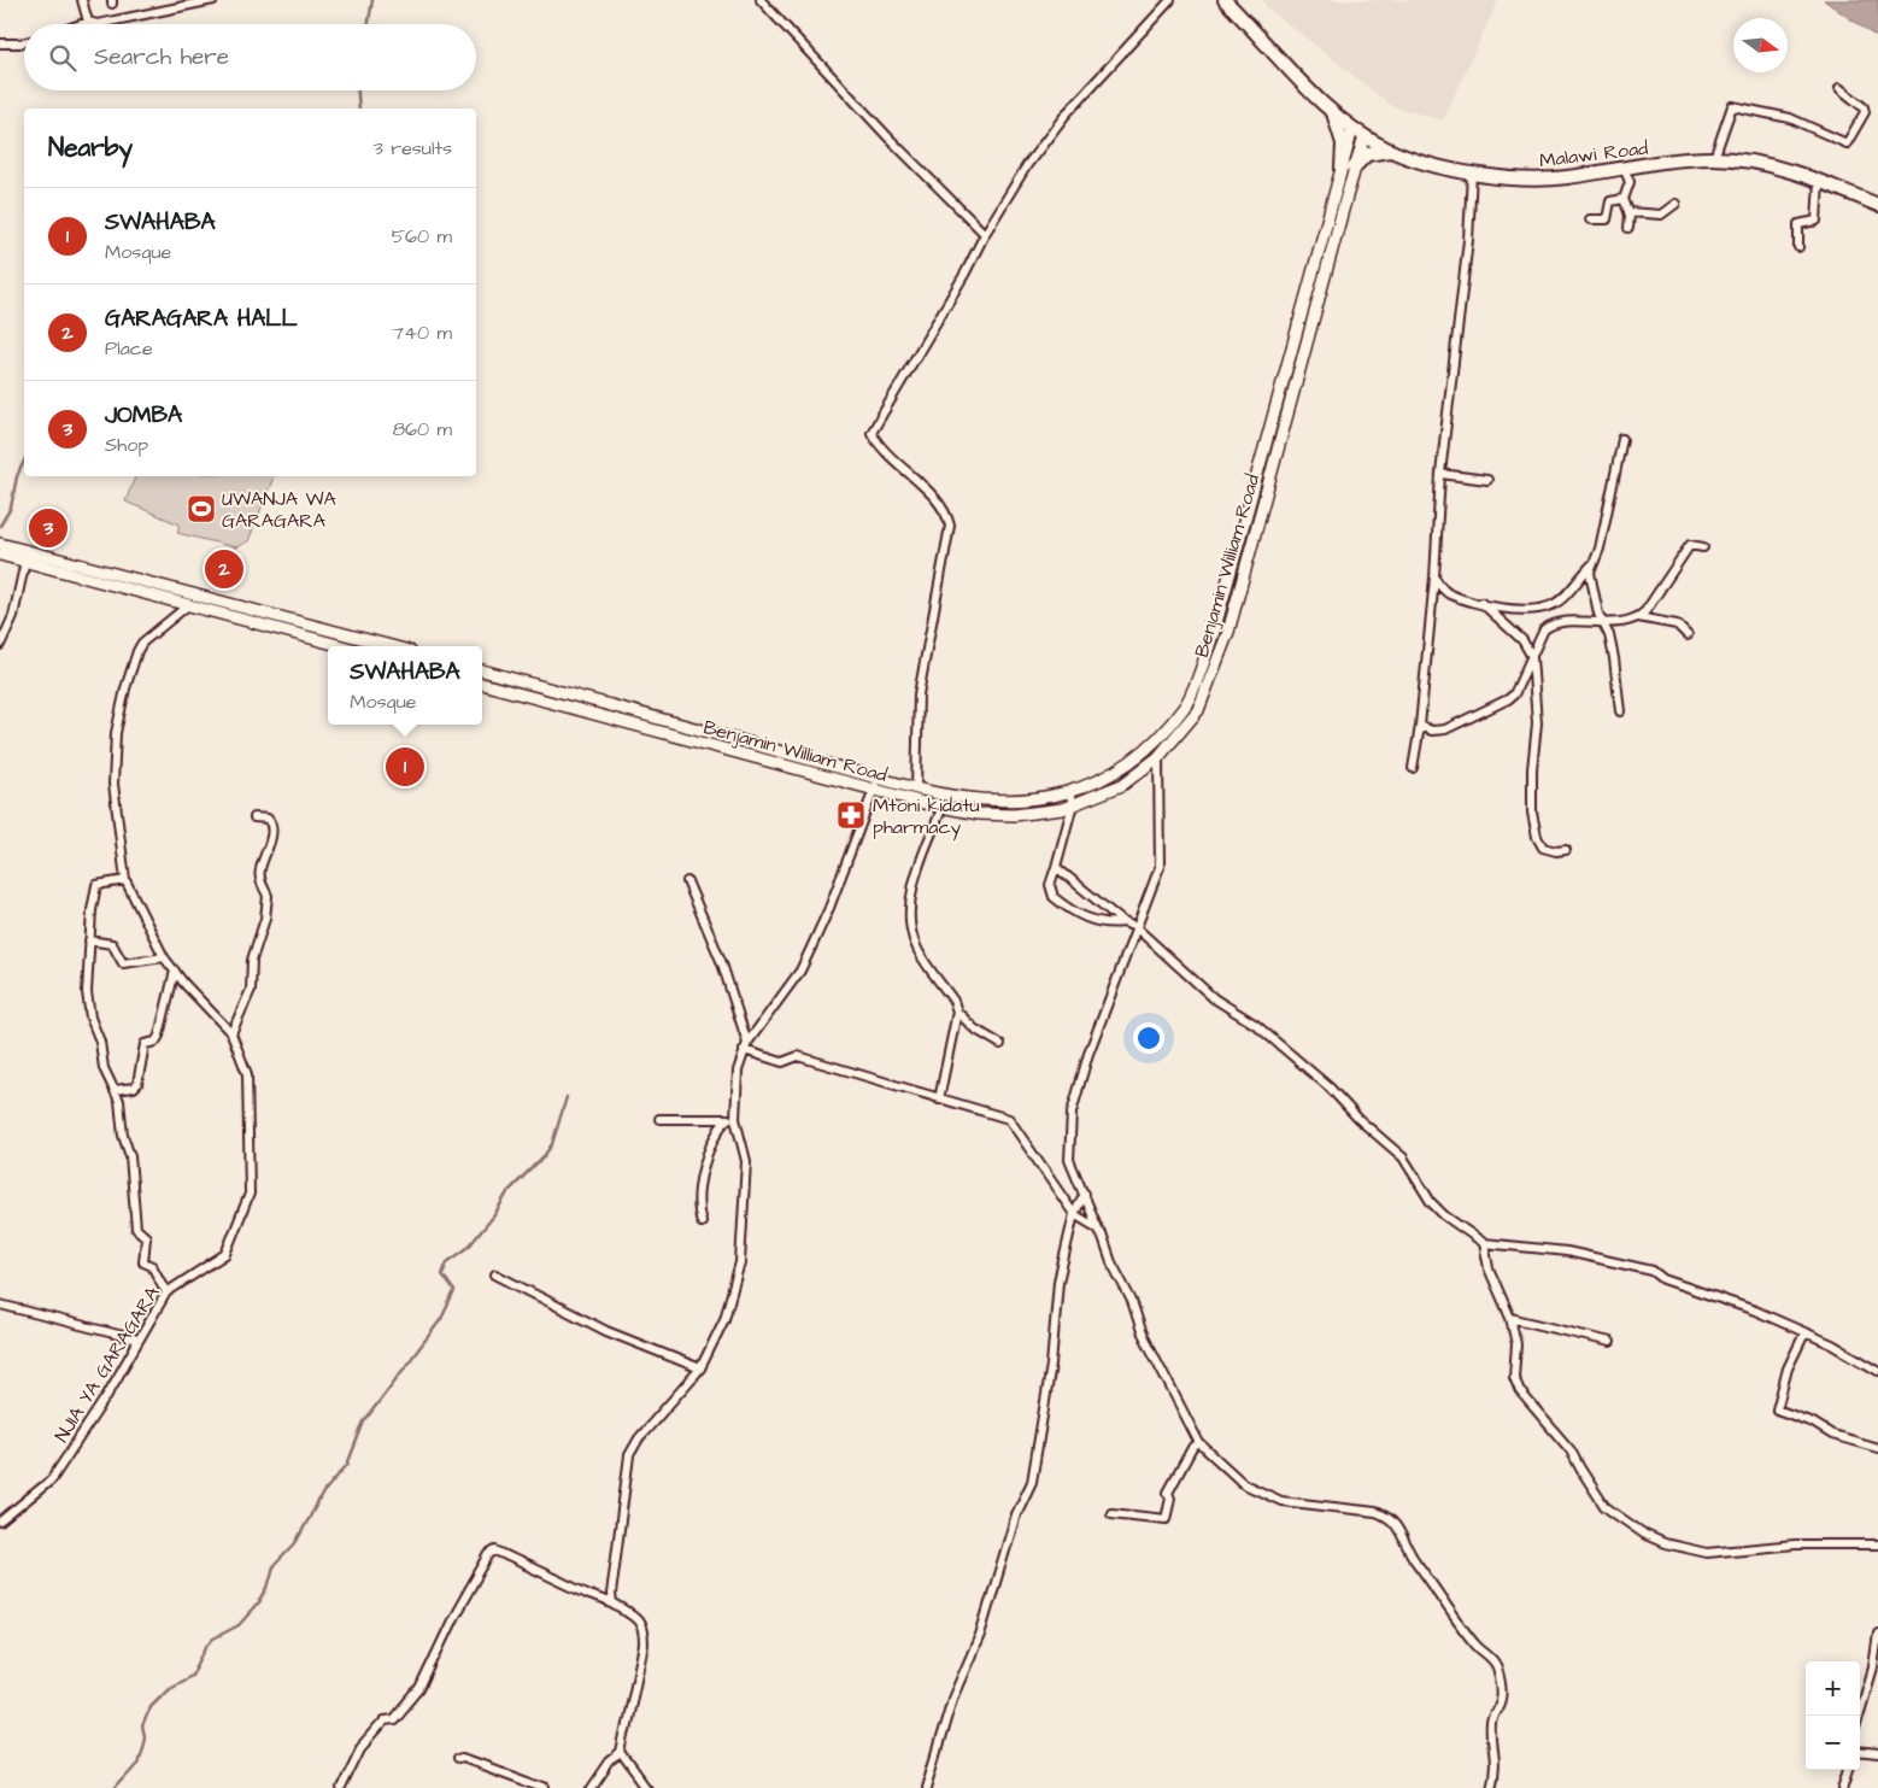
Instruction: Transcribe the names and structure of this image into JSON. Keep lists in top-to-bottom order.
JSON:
{
  "streets": {
    "main road": ["Malawi Road", "Benjamin William Road"],
    "street": ["NJIA YA GARAGARA"]
  },
  "crossings": [
    ["Malawi Road", "Benjamin William Road"]
  ],
  "places": {
    "sports": ["UWANJA WA GARAGARA"],
    "pharmacy": ["Mtoni kidatu pharmacy"]
  },
  "north": "right",
  "page": {
    "search": "Search here",
    "heading": ["Nearby", "3 results"],
    "list": [
      {
        "mark": "1",
        "name": "SWAHABA",
        "note": "Mosque",
        "value": "560 m"
      },
      {
        "mark": "2",
        "name": "GARAGARA HALL",
        "note": "Place",
        "value": "740 m"
      },
      {
        "mark": "3",
        "name": "JOMBA",
        "note": "Shop",
        "value": "860 m"
      }
    ],
    "pins": ["3", "2", "1"],
    "popup": ["SWAHABA", "Mosque"],
    "map_buttons": ["+", "−"]
  }
}
